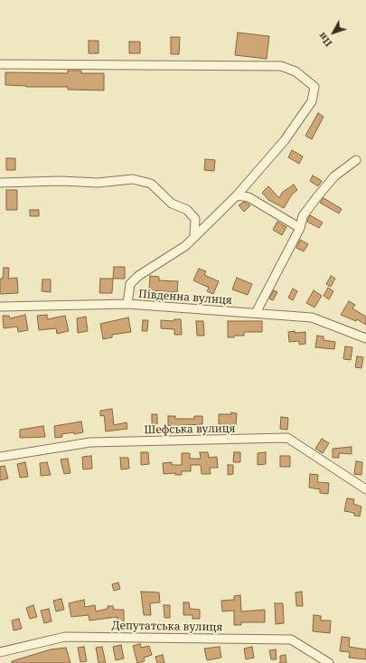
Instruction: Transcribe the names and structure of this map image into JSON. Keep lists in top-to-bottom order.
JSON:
{
  "streets": {
    "street": ["Південна вулиця", "Шефська вулиця", "Депутатська вулиця"]
  },
  "north": "bottom left"
}
